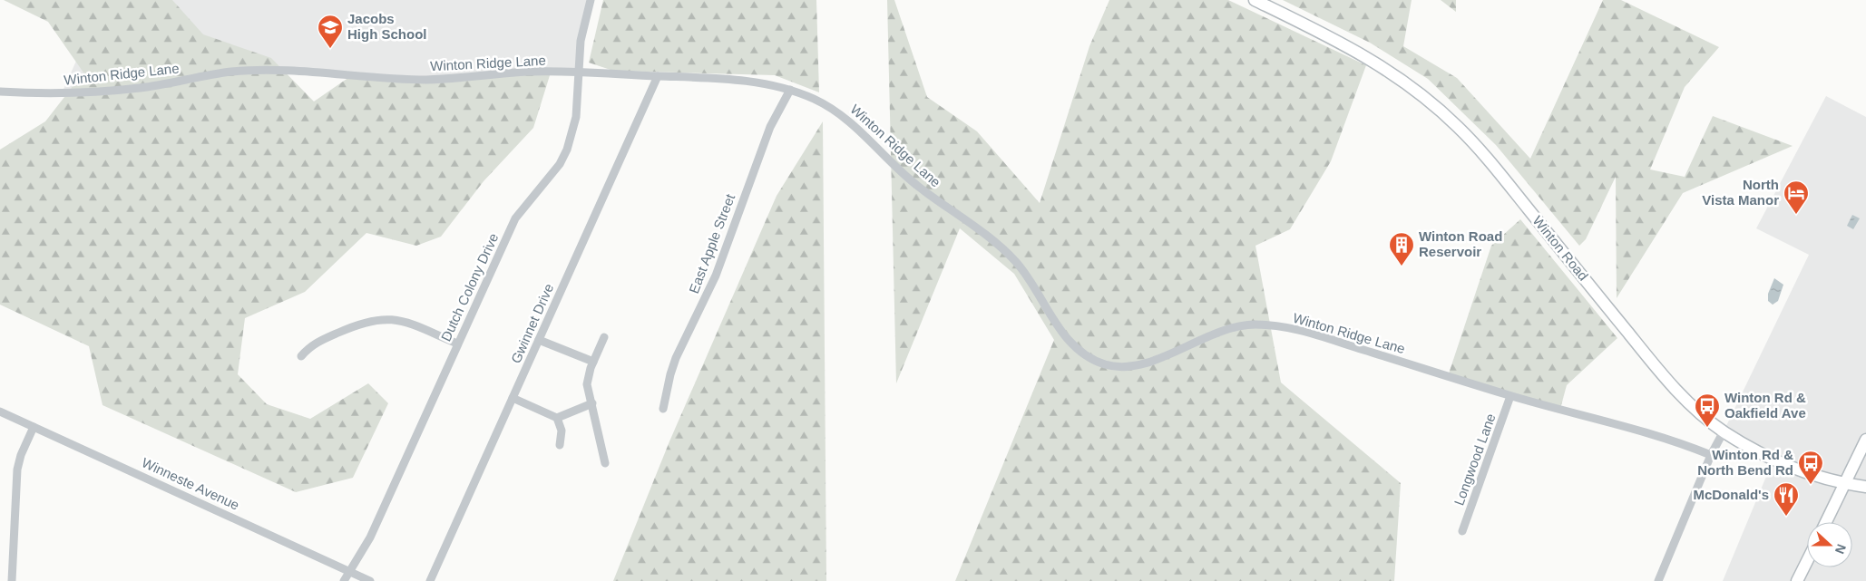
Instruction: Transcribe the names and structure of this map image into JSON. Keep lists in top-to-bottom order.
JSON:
{
  "streets": {
    "main road": ["Winton Road"],
    "street": [
      "Winton Ridge Lane",
      "East Apple Street",
      "Dutch Colony Drive",
      "Gwinnet Drive",
      "Longwood Lane",
      "Winneste Avenue"
    ]
  },
  "crossings": [
    ["Winton Ridge Lane", "East Apple Street"],
    ["Winton Ridge Lane", "Dutch Colony Drive"],
    ["Winton Ridge Lane", "Gwinnet Drive"],
    ["Winton Ridge Lane", "Longwood Lane"],
    ["Dutch Colony Drive", "Winneste Avenue"]
  ],
  "places": {
    "school or university": ["Jacobs High School"],
    "hotel": ["North Vista Manor"],
    "building": ["Winton Road Reservoir"],
    "bus stop": ["Winton Rd & Oakfield Ave", "Winton Rd & North Bend Rd"],
    "restaurant": ["McDonald's"]
  },
  "north": "right"
}
